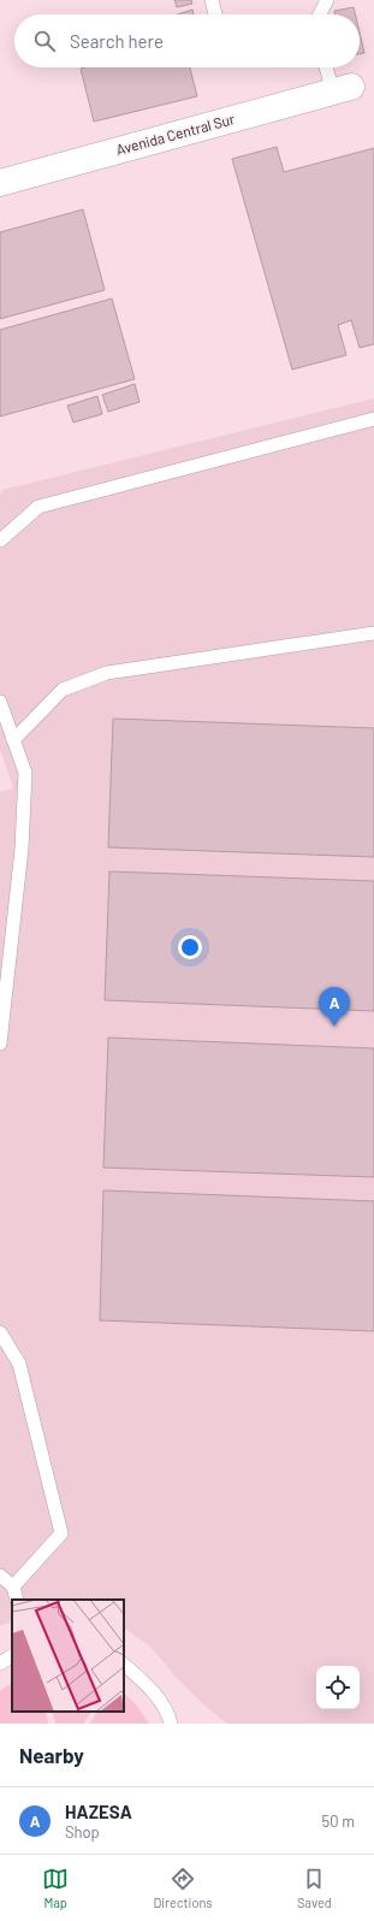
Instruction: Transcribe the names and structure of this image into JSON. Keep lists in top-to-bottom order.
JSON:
{
  "streets": {
    "street": ["Avenida Central Sur"]
  },
  "page": {
    "search": "Search here",
    "pins": "A",
    "heading": "Nearby",
    "list": [
      {
        "mark": "A",
        "name": "HAZESA",
        "note": "Shop",
        "value": "50 m"
      }
    ],
    "nav": ["Map", "Directions", "Saved"]
  }
}
